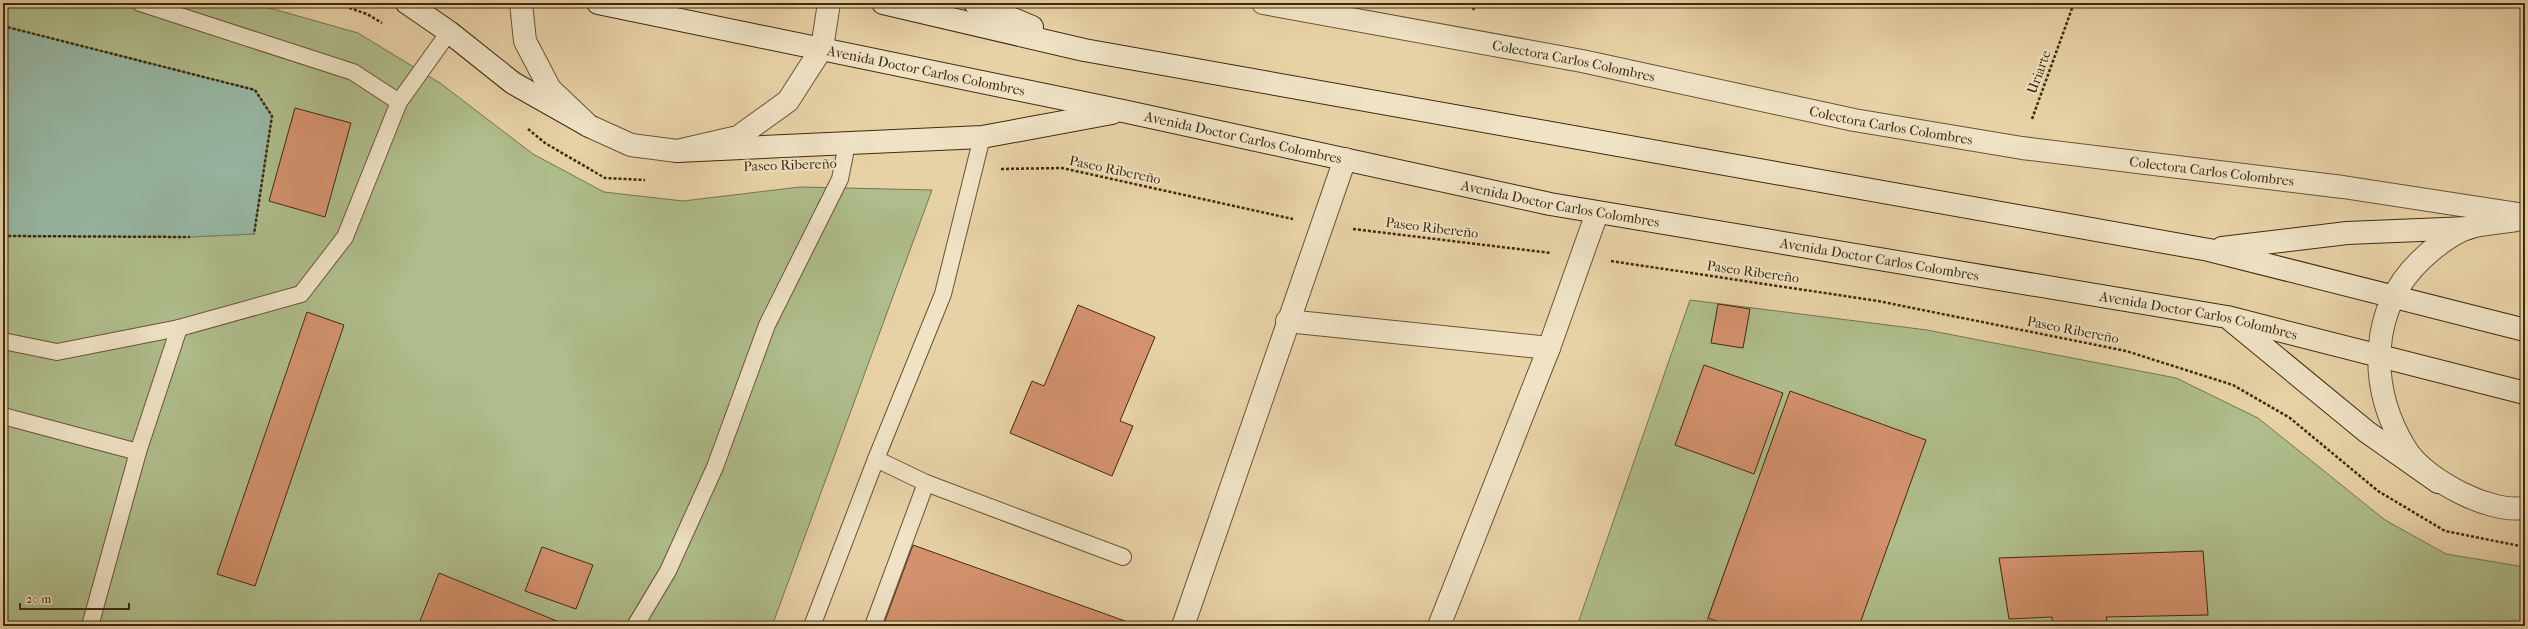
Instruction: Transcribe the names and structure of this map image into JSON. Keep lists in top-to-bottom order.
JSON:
{
  "streets": {
    "main road": ["Colectora Carlos Colombres", "Avenida Doctor Carlos Colombres"],
    "path": ["Uriarte", "Paseo Ribereño"]
  },
  "crossings": [
    ["Colectora Carlos Colombres", "Uriarte"]
  ],
  "scale_bar": "20 m"
}
